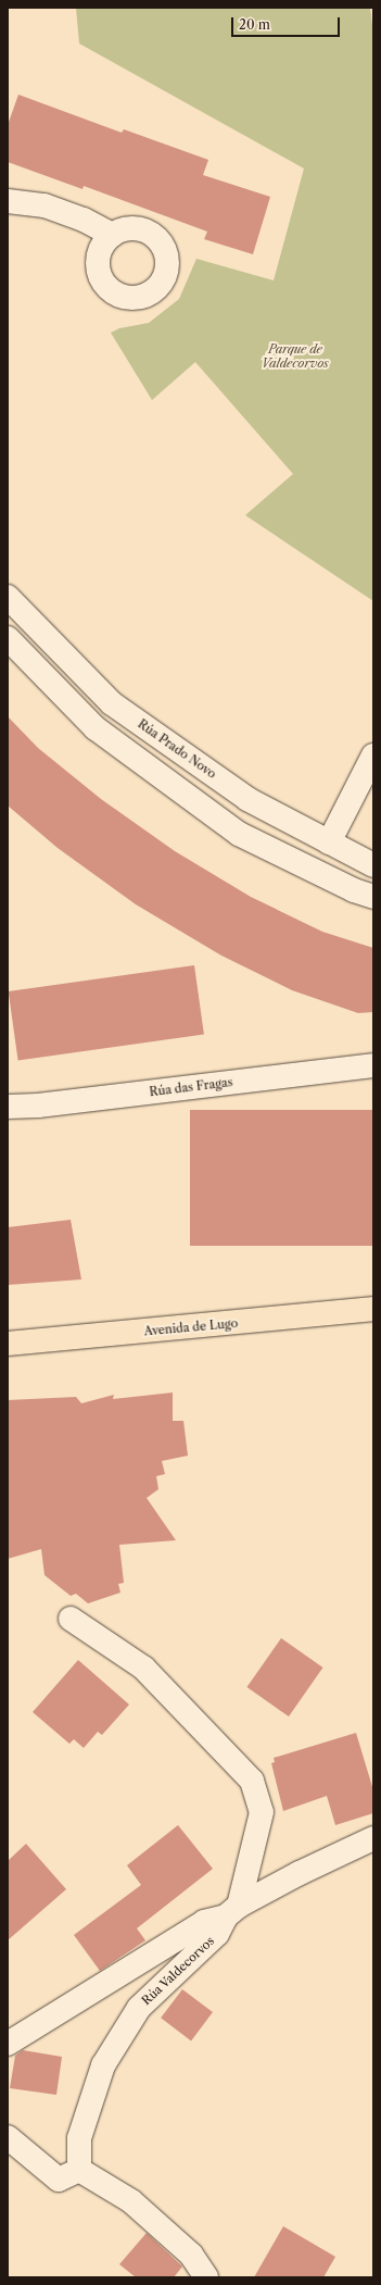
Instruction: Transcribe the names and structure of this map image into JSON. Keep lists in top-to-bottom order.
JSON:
{
  "streets": {
    "highway": ["Avenida de Lugo"],
    "street": ["Rúa Prado Novo", "Rúa das Fragas", "Rúa Valdecorvos"]
  },
  "parks": ["Parque de Valdecorvos"],
  "scale_bar": "20 m"
}
